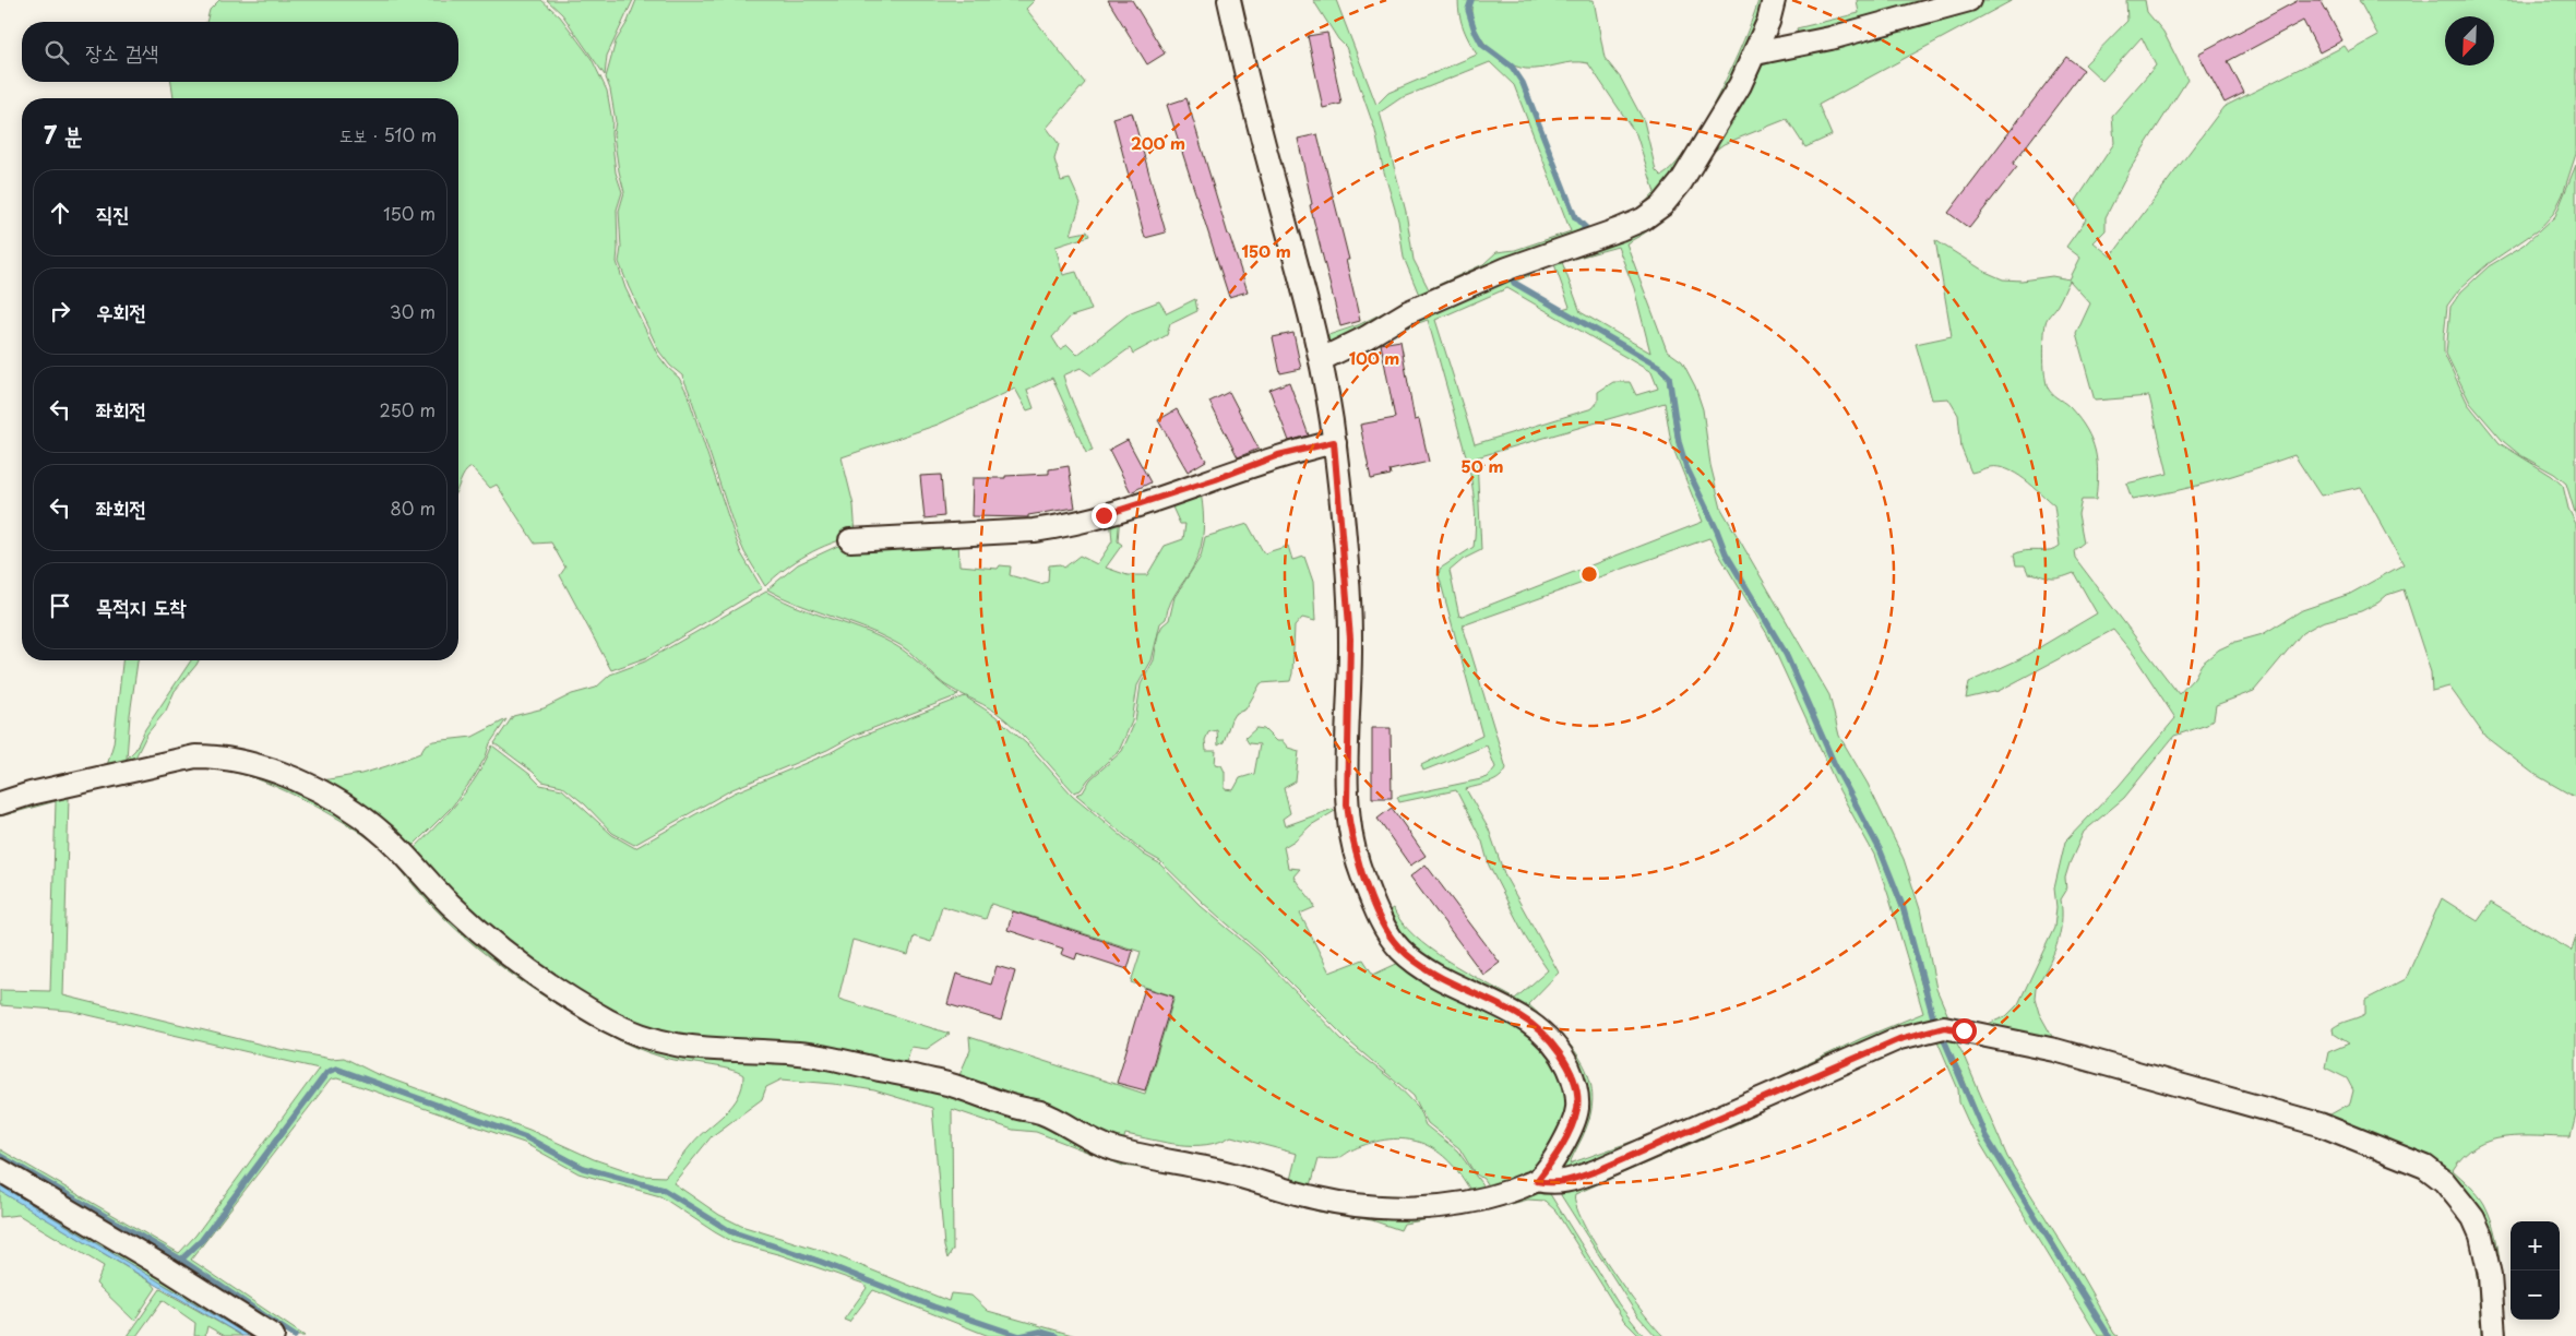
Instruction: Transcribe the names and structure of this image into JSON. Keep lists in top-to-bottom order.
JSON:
{
  "north": "bottom left",
  "page": {
    "search": "장소 검색",
    "heading": ["7 분", "도보 · 510 m"],
    "list": [
      ["직진", "150 m"],
      ["우회전", "30 m"],
      ["좌회전", "250 m"],
      ["좌회전", "80 m"],
      "목적지 도착"
    ],
    "map_buttons": ["+", "−"]
  },
  "rings": [
    "200 m",
    "150 m",
    "100 m",
    "50 m"
  ]
}
